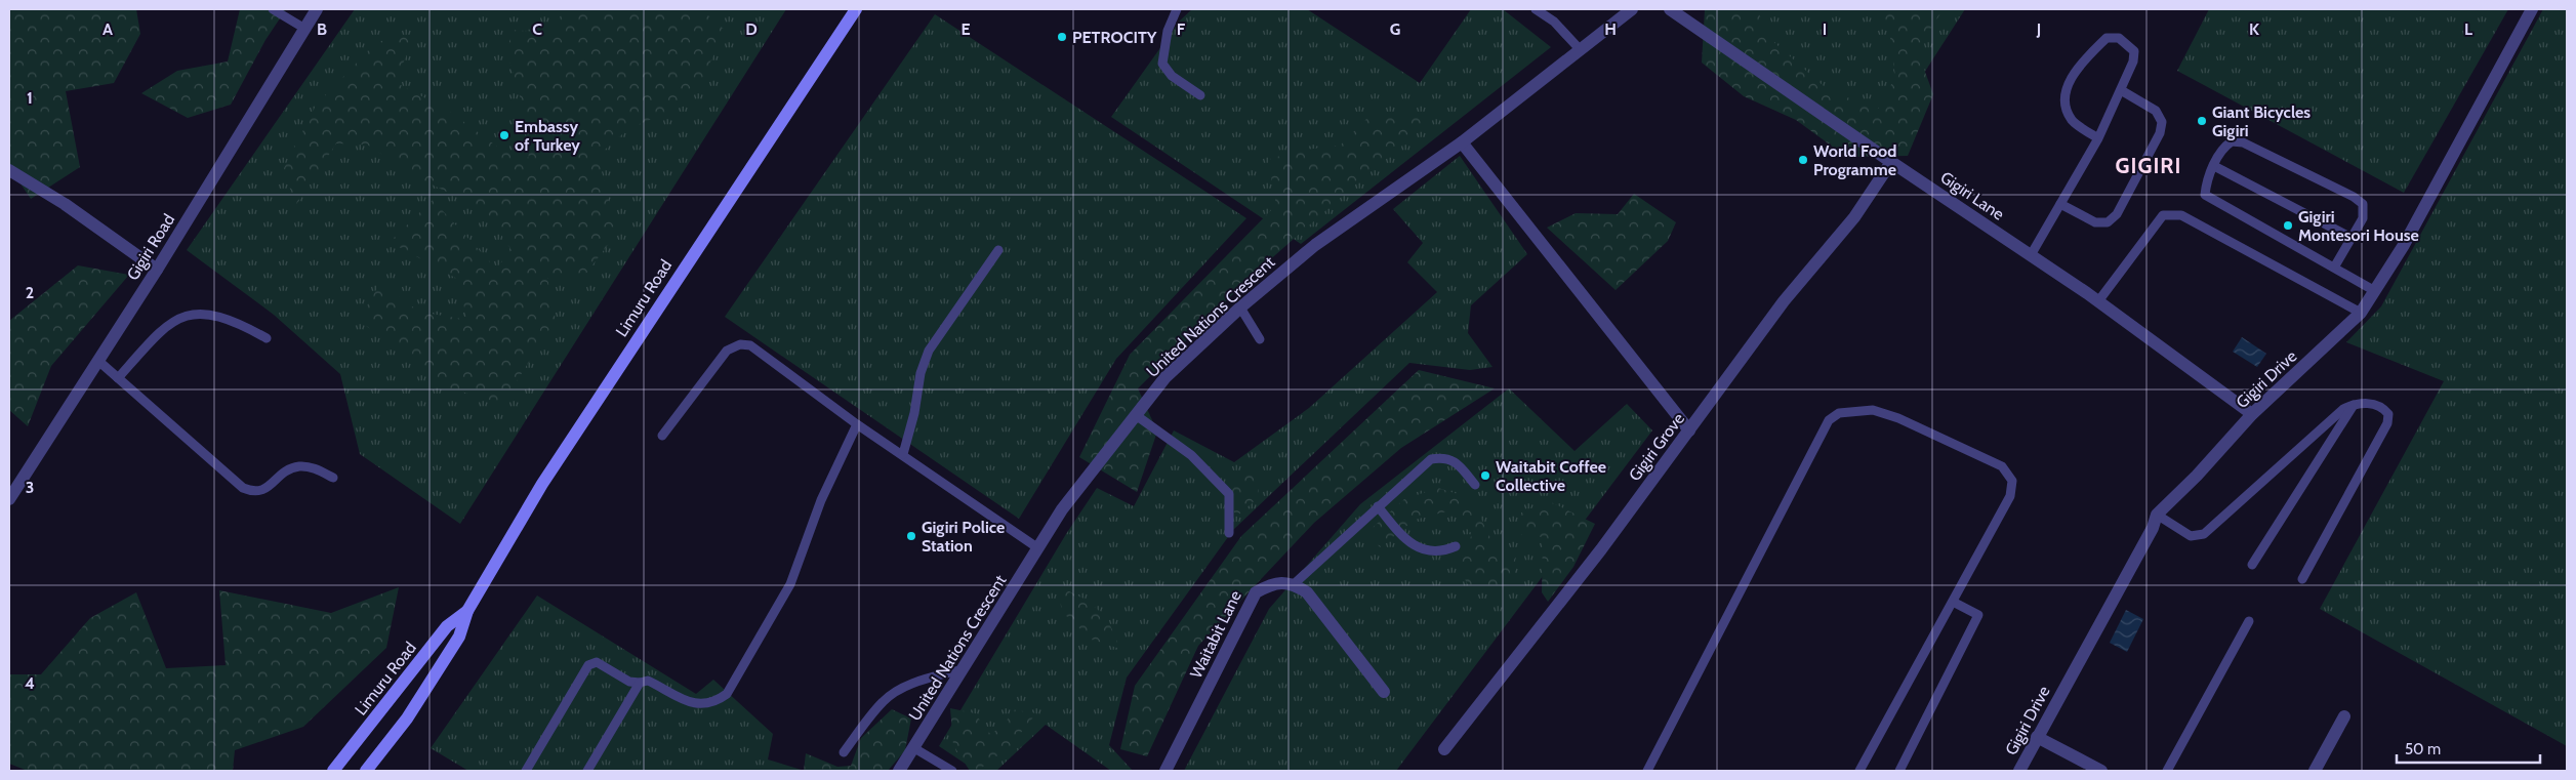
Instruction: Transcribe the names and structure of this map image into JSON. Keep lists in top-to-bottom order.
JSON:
{
  "streets": {
    "main road": ["Limuru Road"],
    "street": [
      "Gigiri Lane",
      "Gigiri Road",
      "United Nations Crescent",
      "Gigiri Drive",
      "Gigiri Grove",
      "Waitabit Lane"
    ]
  },
  "crossings": [
    ["Gigiri Lane", "Gigiri Drive"],
    ["Gigiri Lane", "Gigiri Grove"]
  ],
  "districts": ["GIGIRI"],
  "places": [
    "PETROCITY",
    "Giant Bicycles Gigiri",
    "Embassy of Turkey",
    "World Food Programme",
    "Gigiri Montesori House",
    "Waitabit Coffee Collective",
    "Gigiri Police Station"
  ],
  "scale_bar": "50 m",
  "grid": {
    "columns": [
      "A",
      "B",
      "C",
      "D",
      "E",
      "F",
      "G",
      "H",
      "I",
      "J",
      "K",
      "L"
    ],
    "rows": [
      "1",
      "2",
      "3",
      "4"
    ]
  }
}
